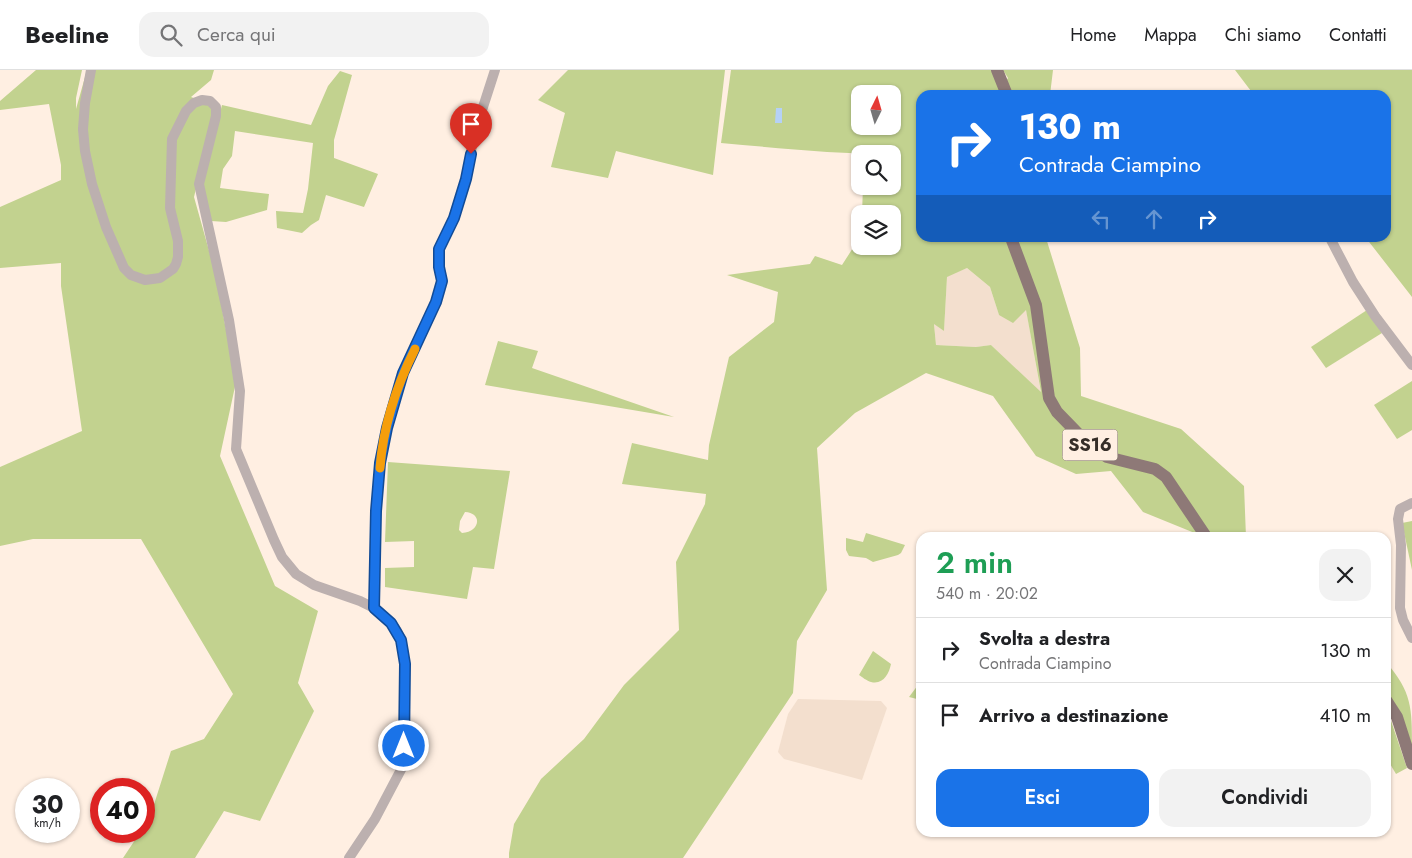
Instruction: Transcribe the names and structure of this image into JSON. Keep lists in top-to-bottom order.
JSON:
{
  "streets": {
    "main road": ["SS16"]
  },
  "north": "top",
  "page": {
    "header": "Beeline",
    "search": "Cerca qui",
    "nav": [
      "Home",
      "Mappa",
      "Chi siamo",
      "Contatti"
    ],
    "turn": ["130 m", "Contrada Ciampino"],
    "heading": ["2 min", "540 m · 20:02"],
    "list": [
      {
        "name": "Svolta a destra",
        "note": "Contrada Ciampino",
        "value": "130 m"
      },
      {
        "name": "Arrivo a destinazione",
        "value": "410 m"
      }
    ],
    "buttons": ["Esci", "Condividi"],
    "speed": "30 km/h",
    "limit": "40"
  }
}
